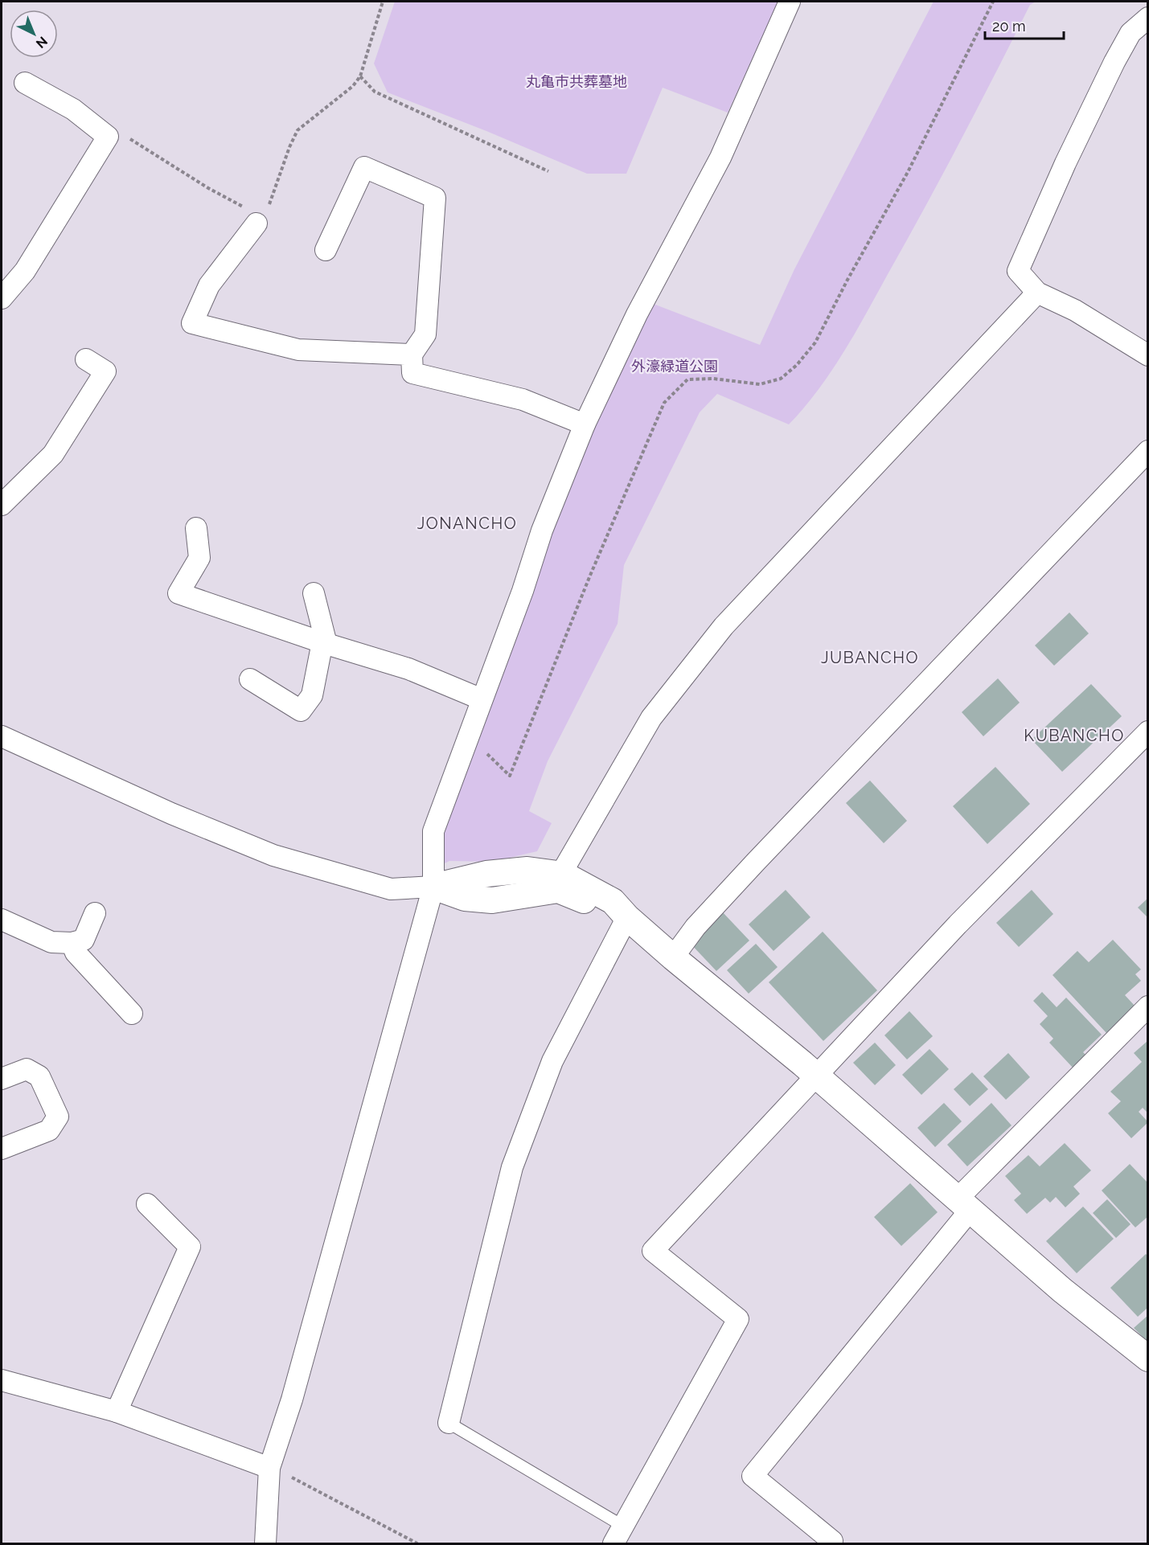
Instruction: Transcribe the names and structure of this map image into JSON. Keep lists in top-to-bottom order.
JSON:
{
  "districts": ["JONANCHO", "JUBANCHO", "KUBANCHO"],
  "parks": ["丸亀市共葬墓地", "外濠緑道公園"],
  "scale_bar": "20 m",
  "north": "bottom right"
}
